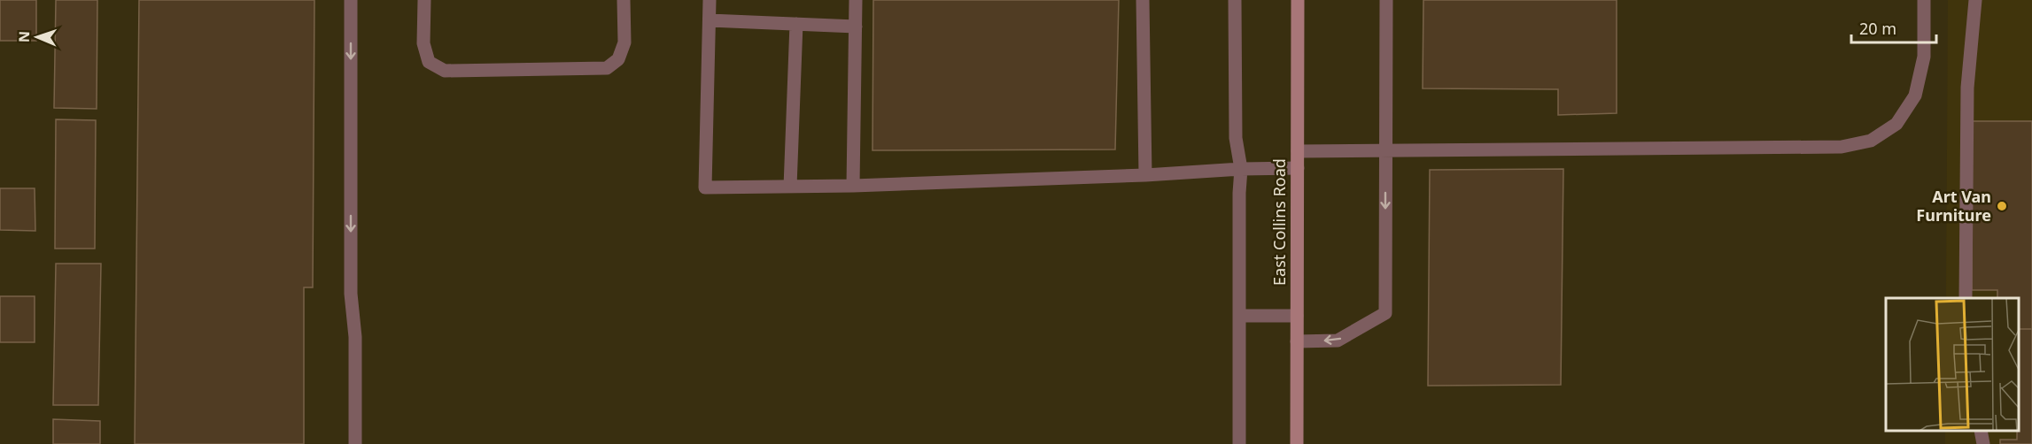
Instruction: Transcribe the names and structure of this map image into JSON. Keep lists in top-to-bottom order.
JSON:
{
  "streets": {
    "street": ["East Collins Road"]
  },
  "places": ["Art Van Furniture"],
  "scale_bar": "20 m",
  "north": "left"
}
